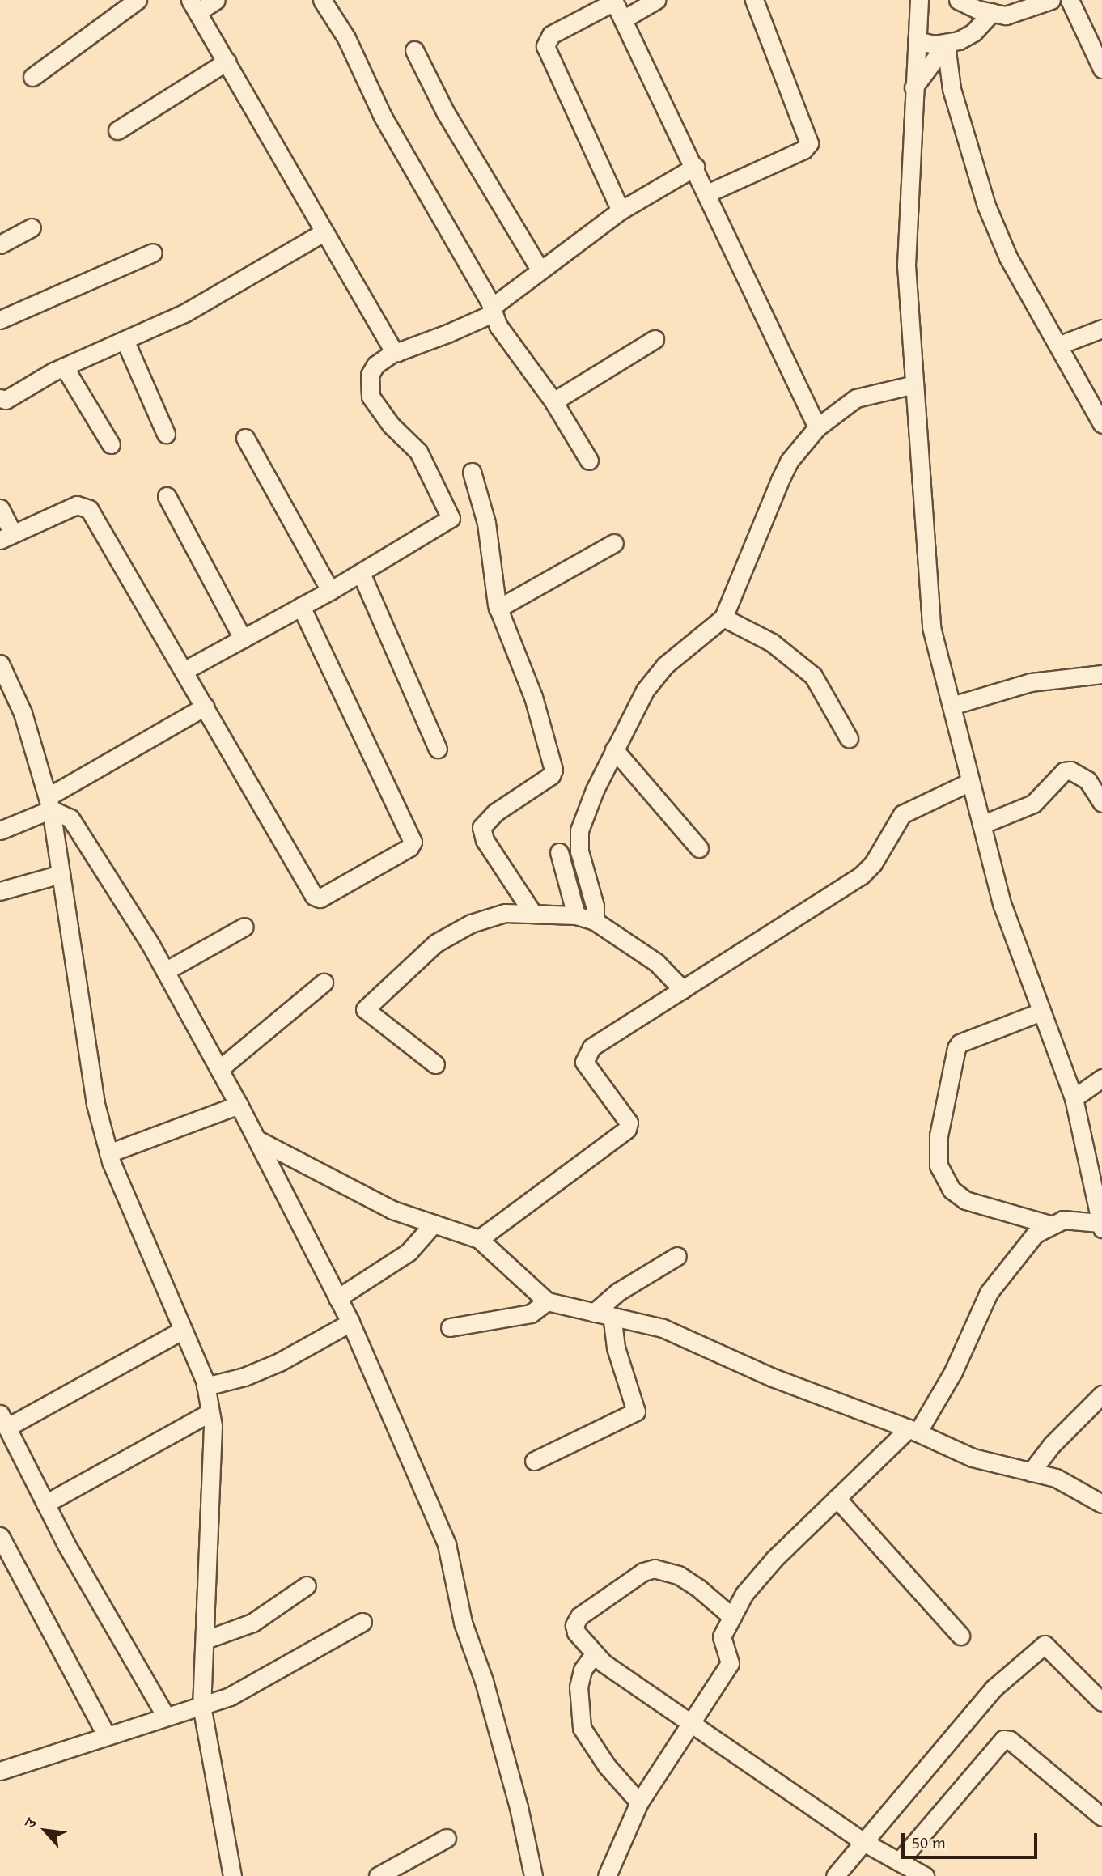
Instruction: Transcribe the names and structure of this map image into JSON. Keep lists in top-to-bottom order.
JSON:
{
  "scale_bar": "50 m",
  "north": "top left"
}
